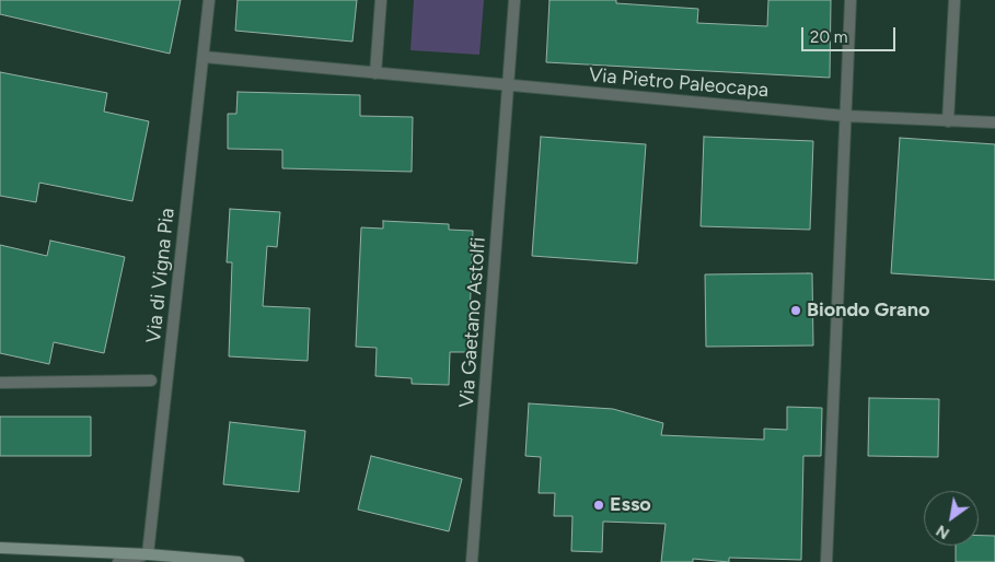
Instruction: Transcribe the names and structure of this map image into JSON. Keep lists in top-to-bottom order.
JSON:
{
  "streets": {
    "street": ["Via Pietro Paleocapa", "Via di Vigna Pia", "Via Gaetano Astolfi"]
  },
  "crossings": [
    ["Via Pietro Paleocapa", "Via di Vigna Pia"],
    ["Via Pietro Paleocapa", "Via Gaetano Astolfi"]
  ],
  "places": ["Biondo Grano", "Esso"],
  "scale_bar": "20 m",
  "north": "bottom left"
}
